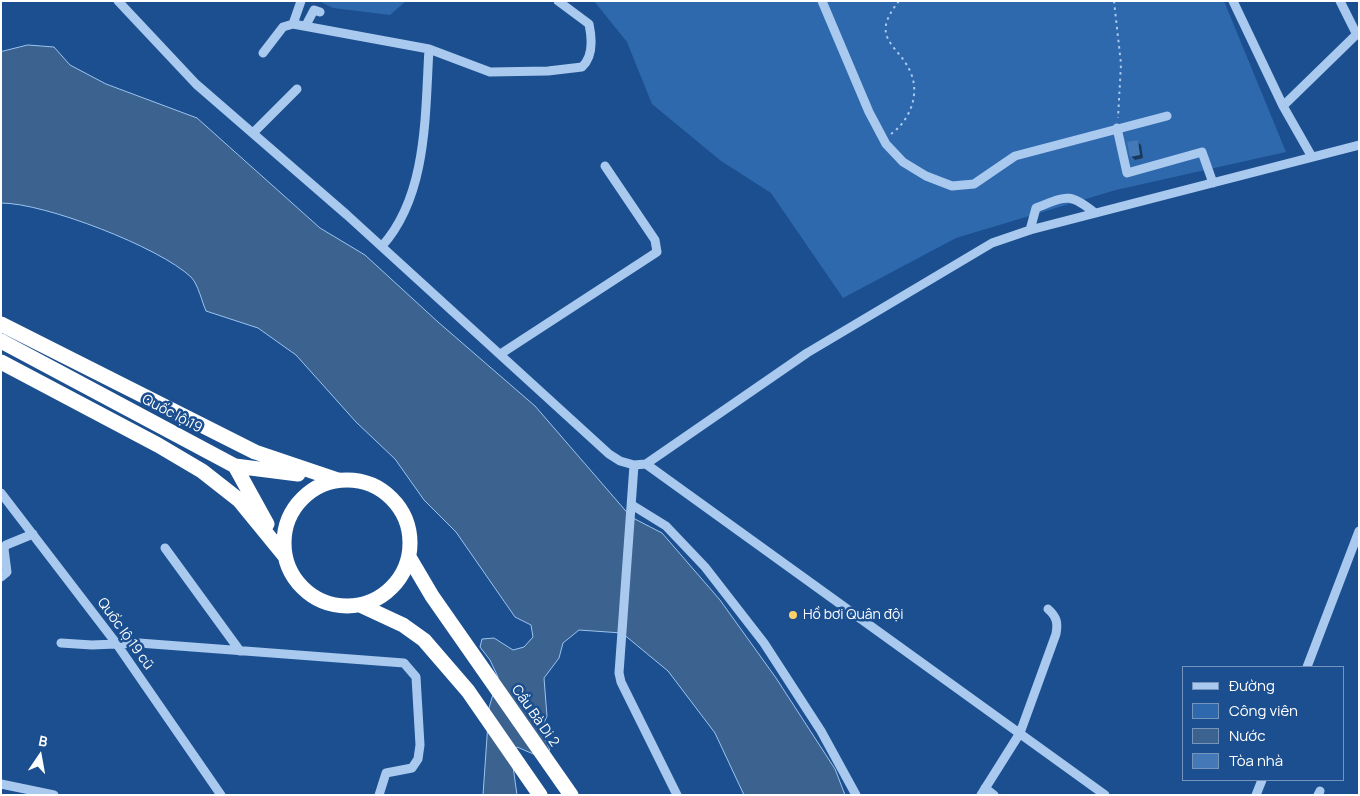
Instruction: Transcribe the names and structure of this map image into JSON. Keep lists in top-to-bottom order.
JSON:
{
  "streets": {
    "highway": ["Quốc lộ 19", "Cầu Bà Di 2"],
    "street": ["Quốc lộ 19 cũ"]
  },
  "crossings": [
    ["Quốc lộ 19", "Cầu Bà Di 2"]
  ],
  "places": ["Hồ bơi Quân đội"],
  "legend": [
    "Đường",
    "Công viên",
    "Nước",
    "Tòa nhà"
  ],
  "north": "top"
}
